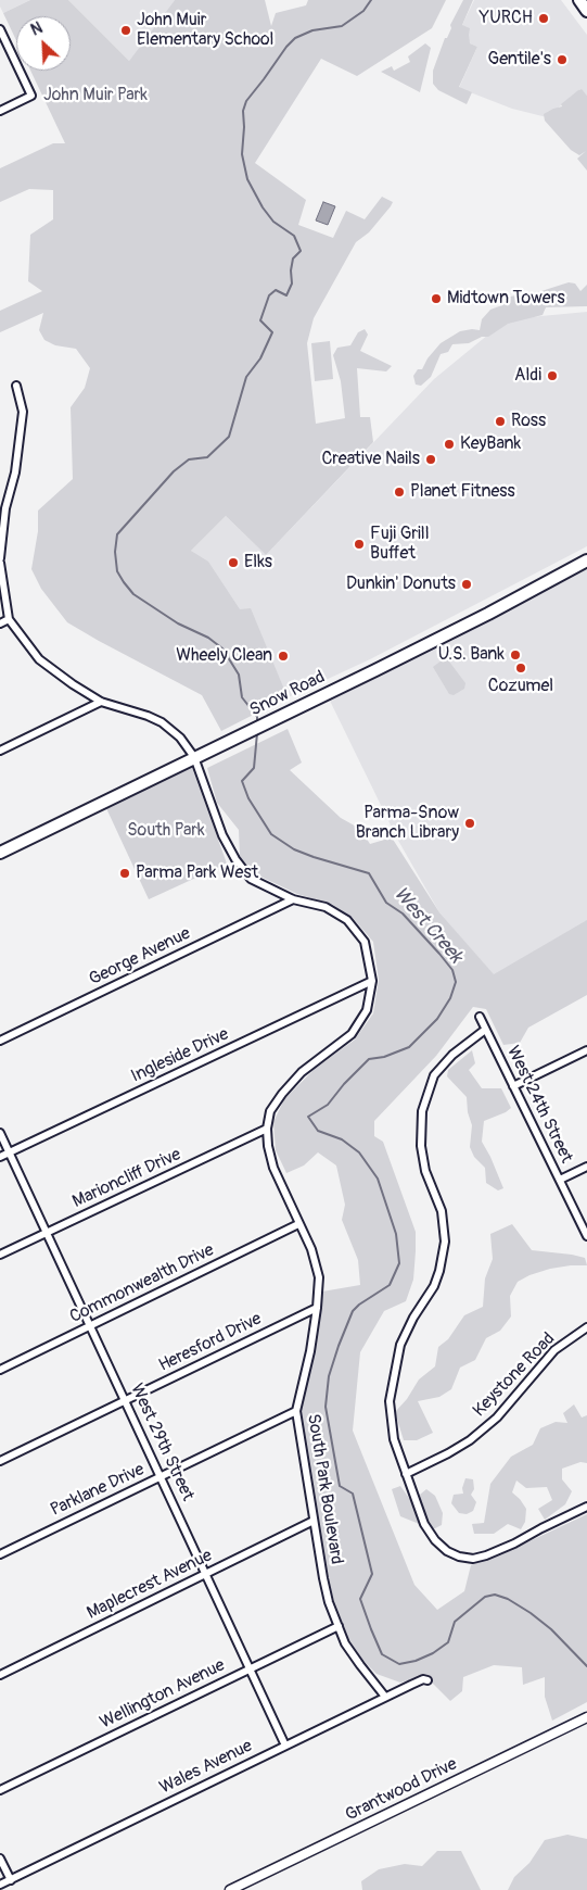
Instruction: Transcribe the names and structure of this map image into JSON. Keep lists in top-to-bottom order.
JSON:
{
  "streets": {
    "main road": ["Snow Road"],
    "street": [
      "George Avenue",
      "Ingleside Drive",
      "West 24th Street",
      "Marioncliff Drive",
      "Commonwealth Drive",
      "Heresford Drive",
      "Keystone Road",
      "West 29th Street",
      "South Park Boulevard",
      "Parklane Drive",
      "Maplecrest Avenue",
      "Wellington Avenue",
      "Wales Avenue",
      "Grantwood Drive"
    ]
  },
  "crossings": [
    ["Snow Road", "South Park Boulevard"],
    ["George Avenue", "South Park Boulevard"],
    ["Ingleside Drive", "West 29th Street"],
    ["Ingleside Drive", "South Park Boulevard"],
    ["Marioncliff Drive", "West 29th Street"],
    ["Marioncliff Drive", "South Park Boulevard"],
    ["Commonwealth Drive", "West 29th Street"],
    ["Commonwealth Drive", "South Park Boulevard"],
    ["Heresford Drive", "West 29th Street"],
    ["Heresford Drive", "South Park Boulevard"],
    ["West 29th Street", "Parklane Drive"],
    ["West 29th Street", "Maplecrest Avenue"],
    ["West 29th Street", "Wellington Avenue"],
    ["West 29th Street", "Wales Avenue"],
    ["South Park Boulevard", "Parklane Drive"],
    ["South Park Boulevard", "Maplecrest Avenue"],
    ["South Park Boulevard", "Wellington Avenue"],
    ["South Park Boulevard", "Wales Avenue"]
  ],
  "water": ["West Creek"],
  "parks": ["John Muir Park", "South Park"],
  "places": [
    "YURCH",
    "John Muir Elementary School",
    "Gentile's",
    "Midtown Towers",
    "Aldi",
    "Ross",
    "KeyBank",
    "Creative Nails",
    "Planet Fitness",
    "Fuji Grill Buffet",
    "Elks",
    "Dunkin' Donuts",
    "U.S. Bank",
    "Wheely Clean",
    "Cozumel",
    "Parma-Snow Branch Library",
    "Parma Park West"
  ],
  "north": "top left"
}
